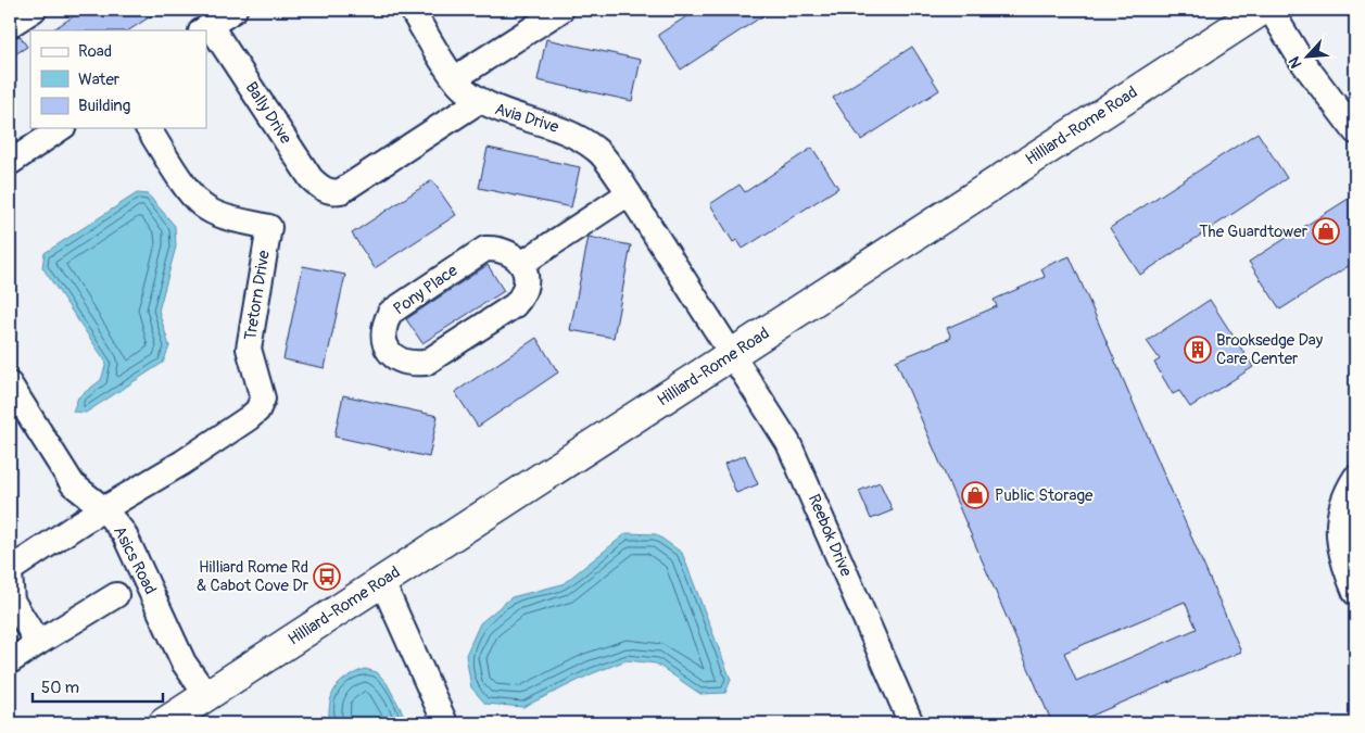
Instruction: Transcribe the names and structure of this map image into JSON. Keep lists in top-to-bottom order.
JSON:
{
  "streets": {
    "main road": ["Hilliard-Rome Road"],
    "street": [
      "Bally Drive",
      "Avia Drive",
      "Pony Place",
      "Tretorn Drive",
      "Reebok Drive",
      "Asics Road"
    ]
  },
  "crossings": [
    ["Bally Drive", "Avia Drive"],
    ["Avia Drive", "Hilliard-Rome Road"],
    ["Avia Drive", "Reebok Drive"],
    ["Hilliard-Rome Road", "Reebok Drive"],
    ["Hilliard-Rome Road", "Asics Road"],
    ["Tretorn Drive", "Asics Road"]
  ],
  "places": {
    "shop": ["The Guardtower", "Public Storage"],
    "building": ["Brooksedge Day Care Center"],
    "bus stop": ["Hilliard Rome Rd & Cabot Cove Dr"]
  },
  "legend": ["Road", "Water", "Building"],
  "scale_bar": "50 m",
  "north": "bottom left"
}
